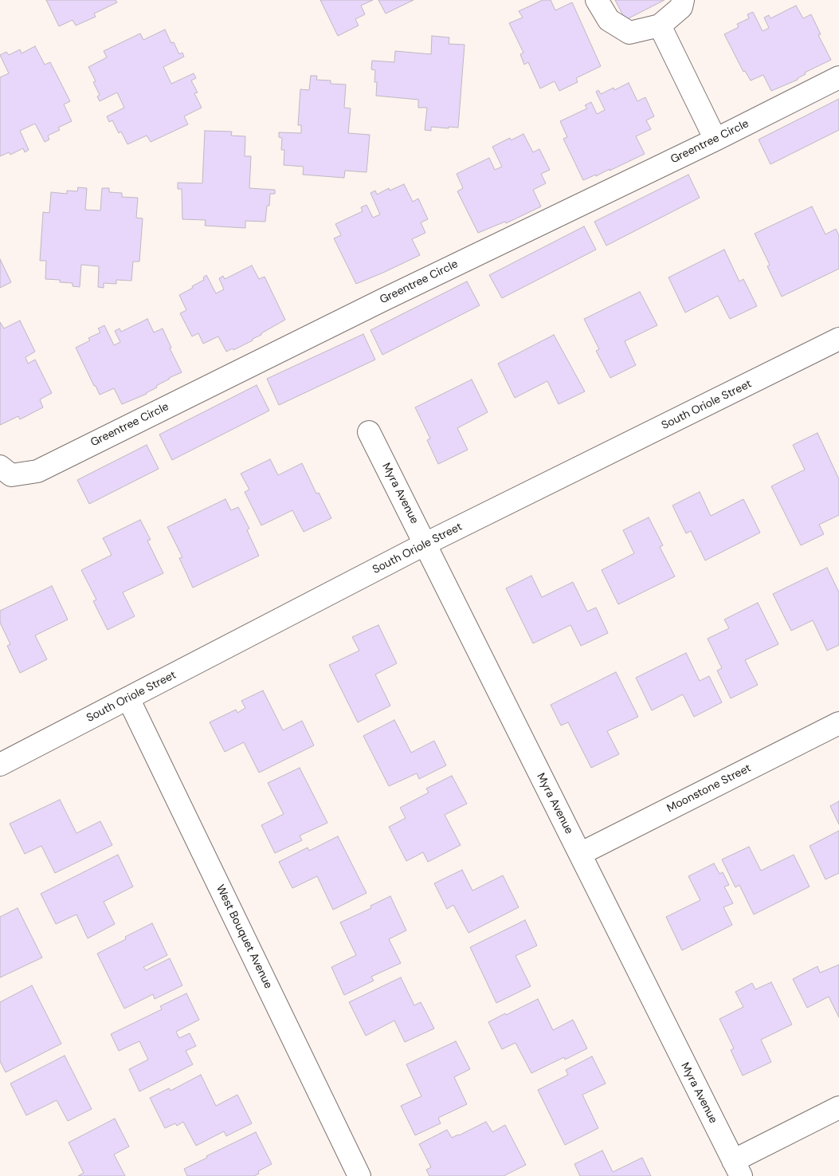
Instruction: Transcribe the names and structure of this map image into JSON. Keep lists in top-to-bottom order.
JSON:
{
  "streets": {
    "street": [
      "Greentree Circle",
      "South Oriole Street",
      "Myra Avenue",
      "Moonstone Street",
      "West Bouquet Avenue"
    ]
  },
  "crossings": [
    ["South Oriole Street", "Myra Avenue"],
    ["South Oriole Street", "West Bouquet Avenue"],
    ["Myra Avenue", "Moonstone Street"]
  ]
}
